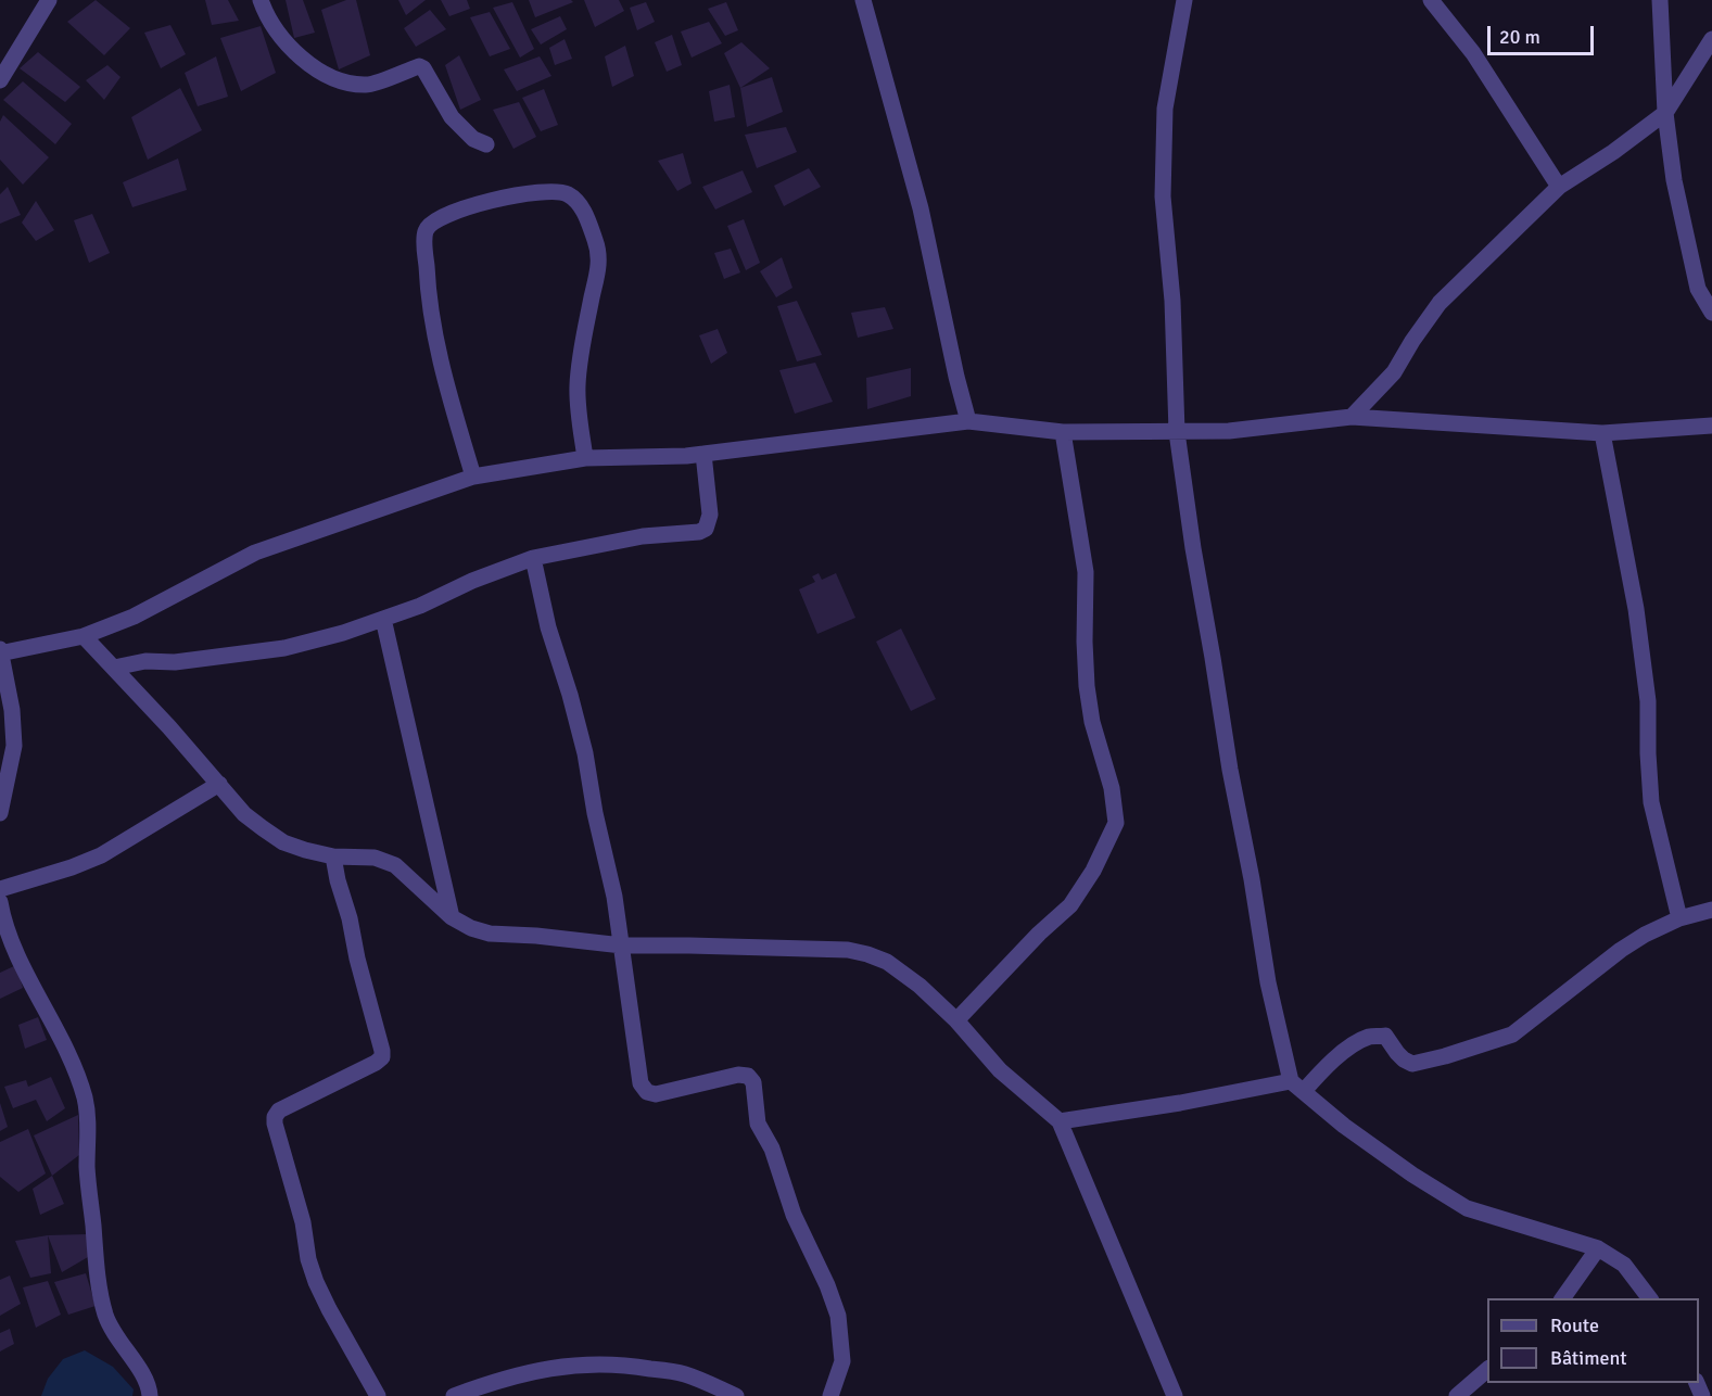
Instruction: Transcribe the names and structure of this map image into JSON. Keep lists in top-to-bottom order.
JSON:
{
  "legend": ["Route", "Bâtiment"],
  "scale_bar": "20 m"
}
